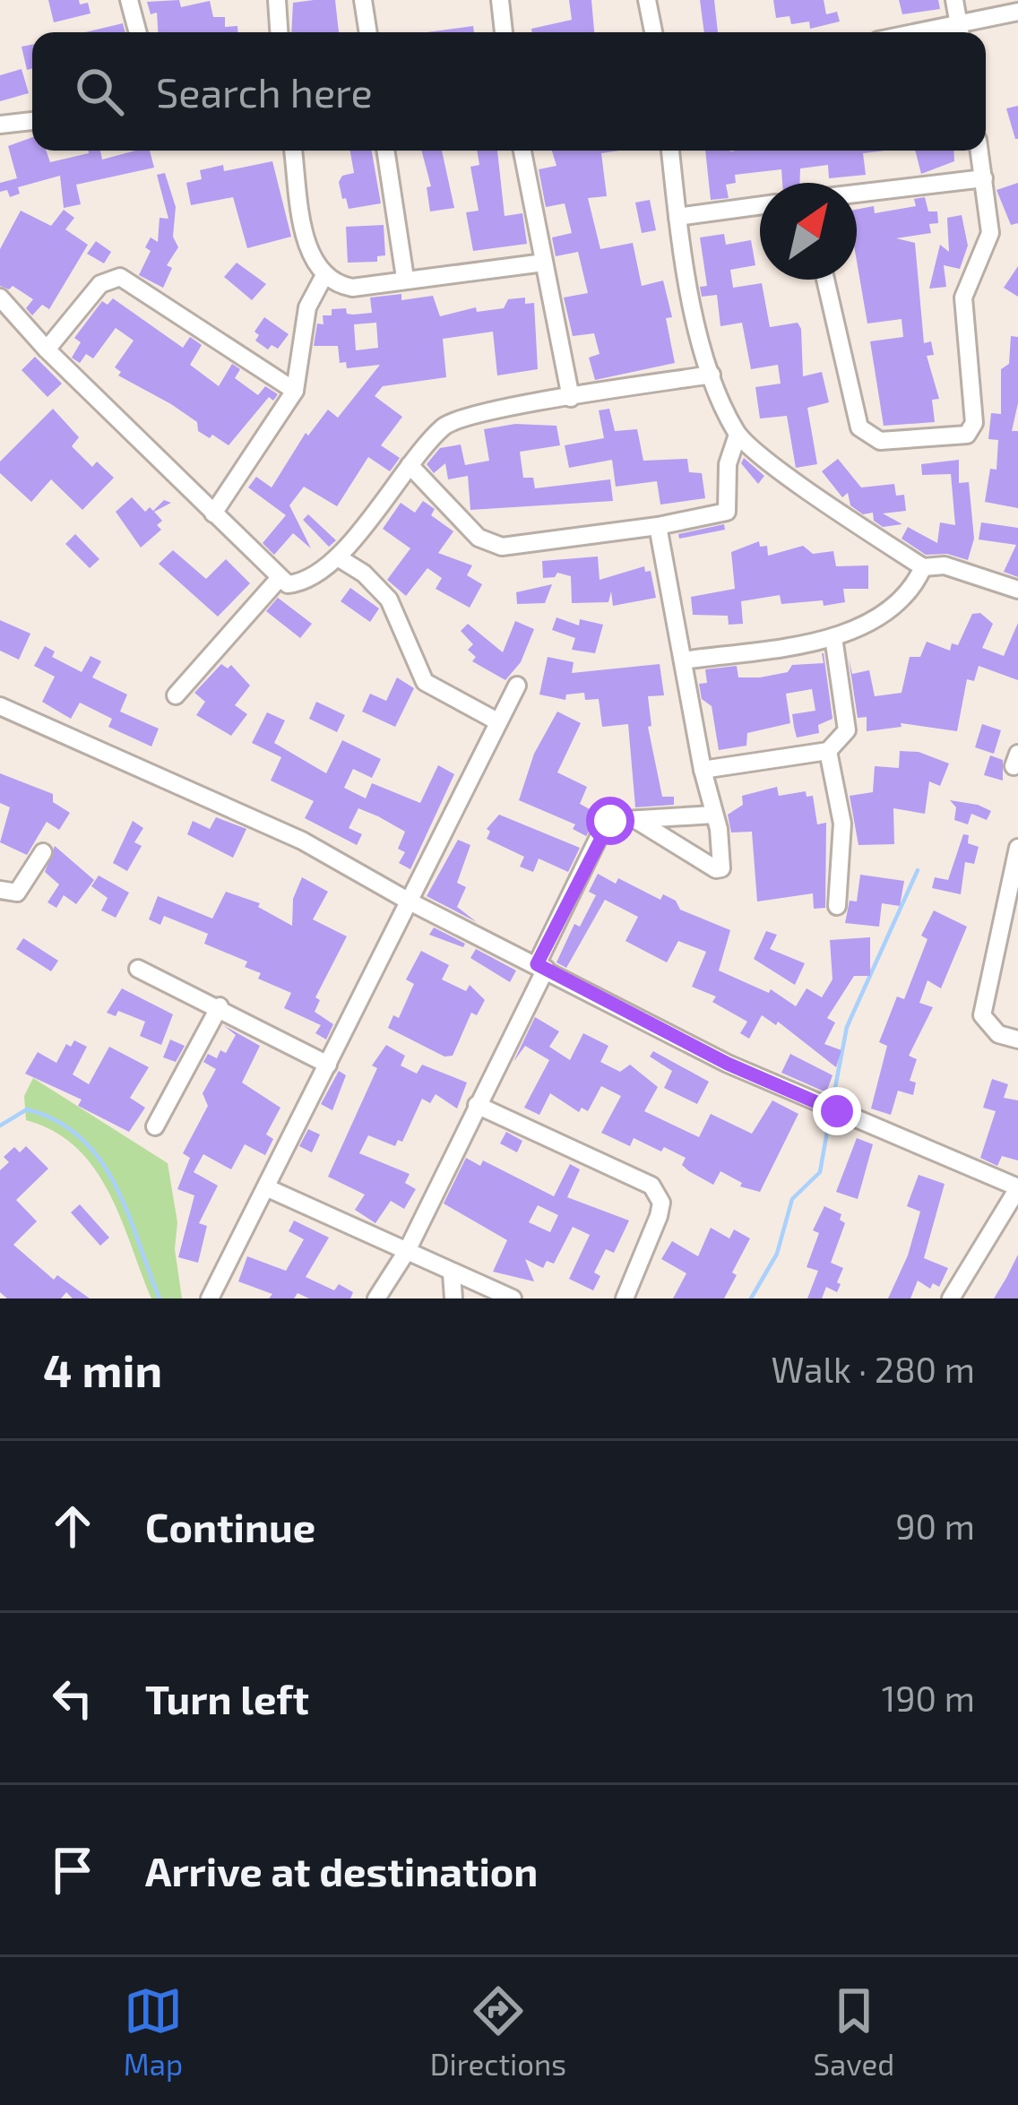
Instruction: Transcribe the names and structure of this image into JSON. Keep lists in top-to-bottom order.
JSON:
{
  "north": "top right",
  "page": {
    "search": "Search here",
    "heading": ["4 min", "Walk · 280 m"],
    "list": [
      ["Continue", "90 m"],
      ["Turn left", "190 m"],
      "Arrive at destination"
    ],
    "nav": ["Map", "Directions", "Saved"]
  }
}
